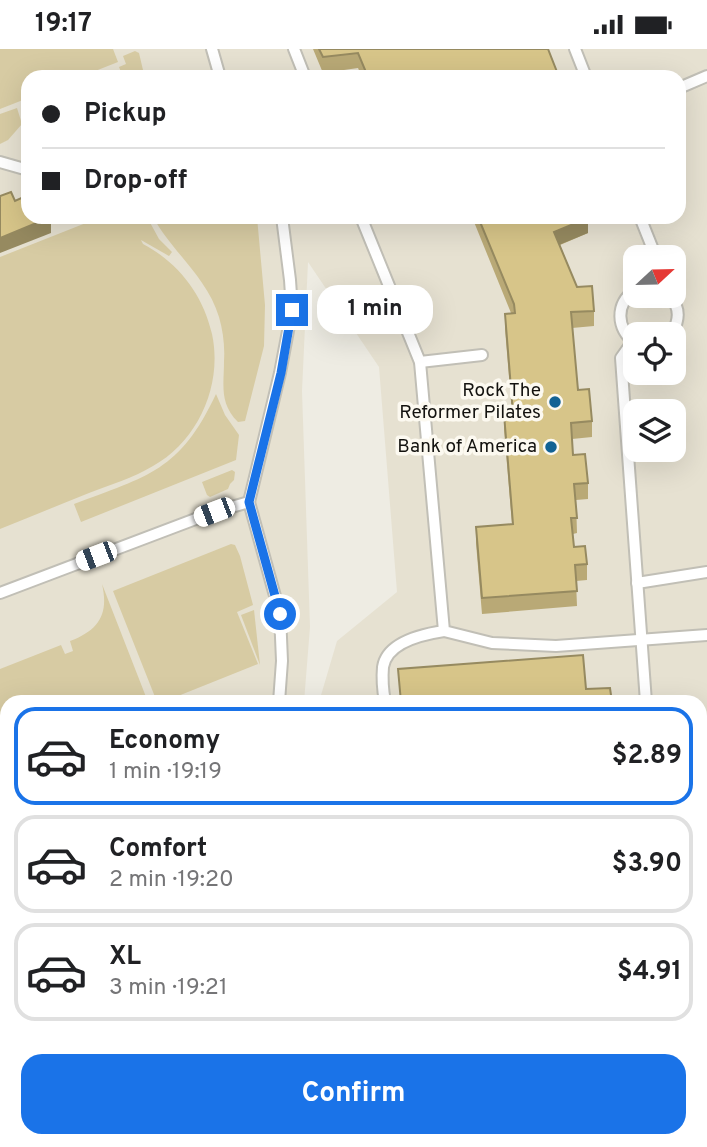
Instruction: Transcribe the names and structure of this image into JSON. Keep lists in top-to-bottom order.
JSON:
{
  "places": ["Rock The Reformer Pilates", "Bank of America"],
  "north": "right",
  "page": {
    "status": "19:17",
    "banner": ["Pickup", "Drop-off"],
    "bubble": "1 min",
    "list": [
      {
        "name": "Economy",
        "note": "1 min · 19:19",
        "value": "$2.89"
      },
      {
        "name": "Comfort",
        "note": "2 min · 19:20",
        "value": "$3.90"
      },
      {
        "name": "XL",
        "note": "3 min · 19:21",
        "value": "$4.91"
      }
    ],
    "buttons": "Confirm"
  }
}
